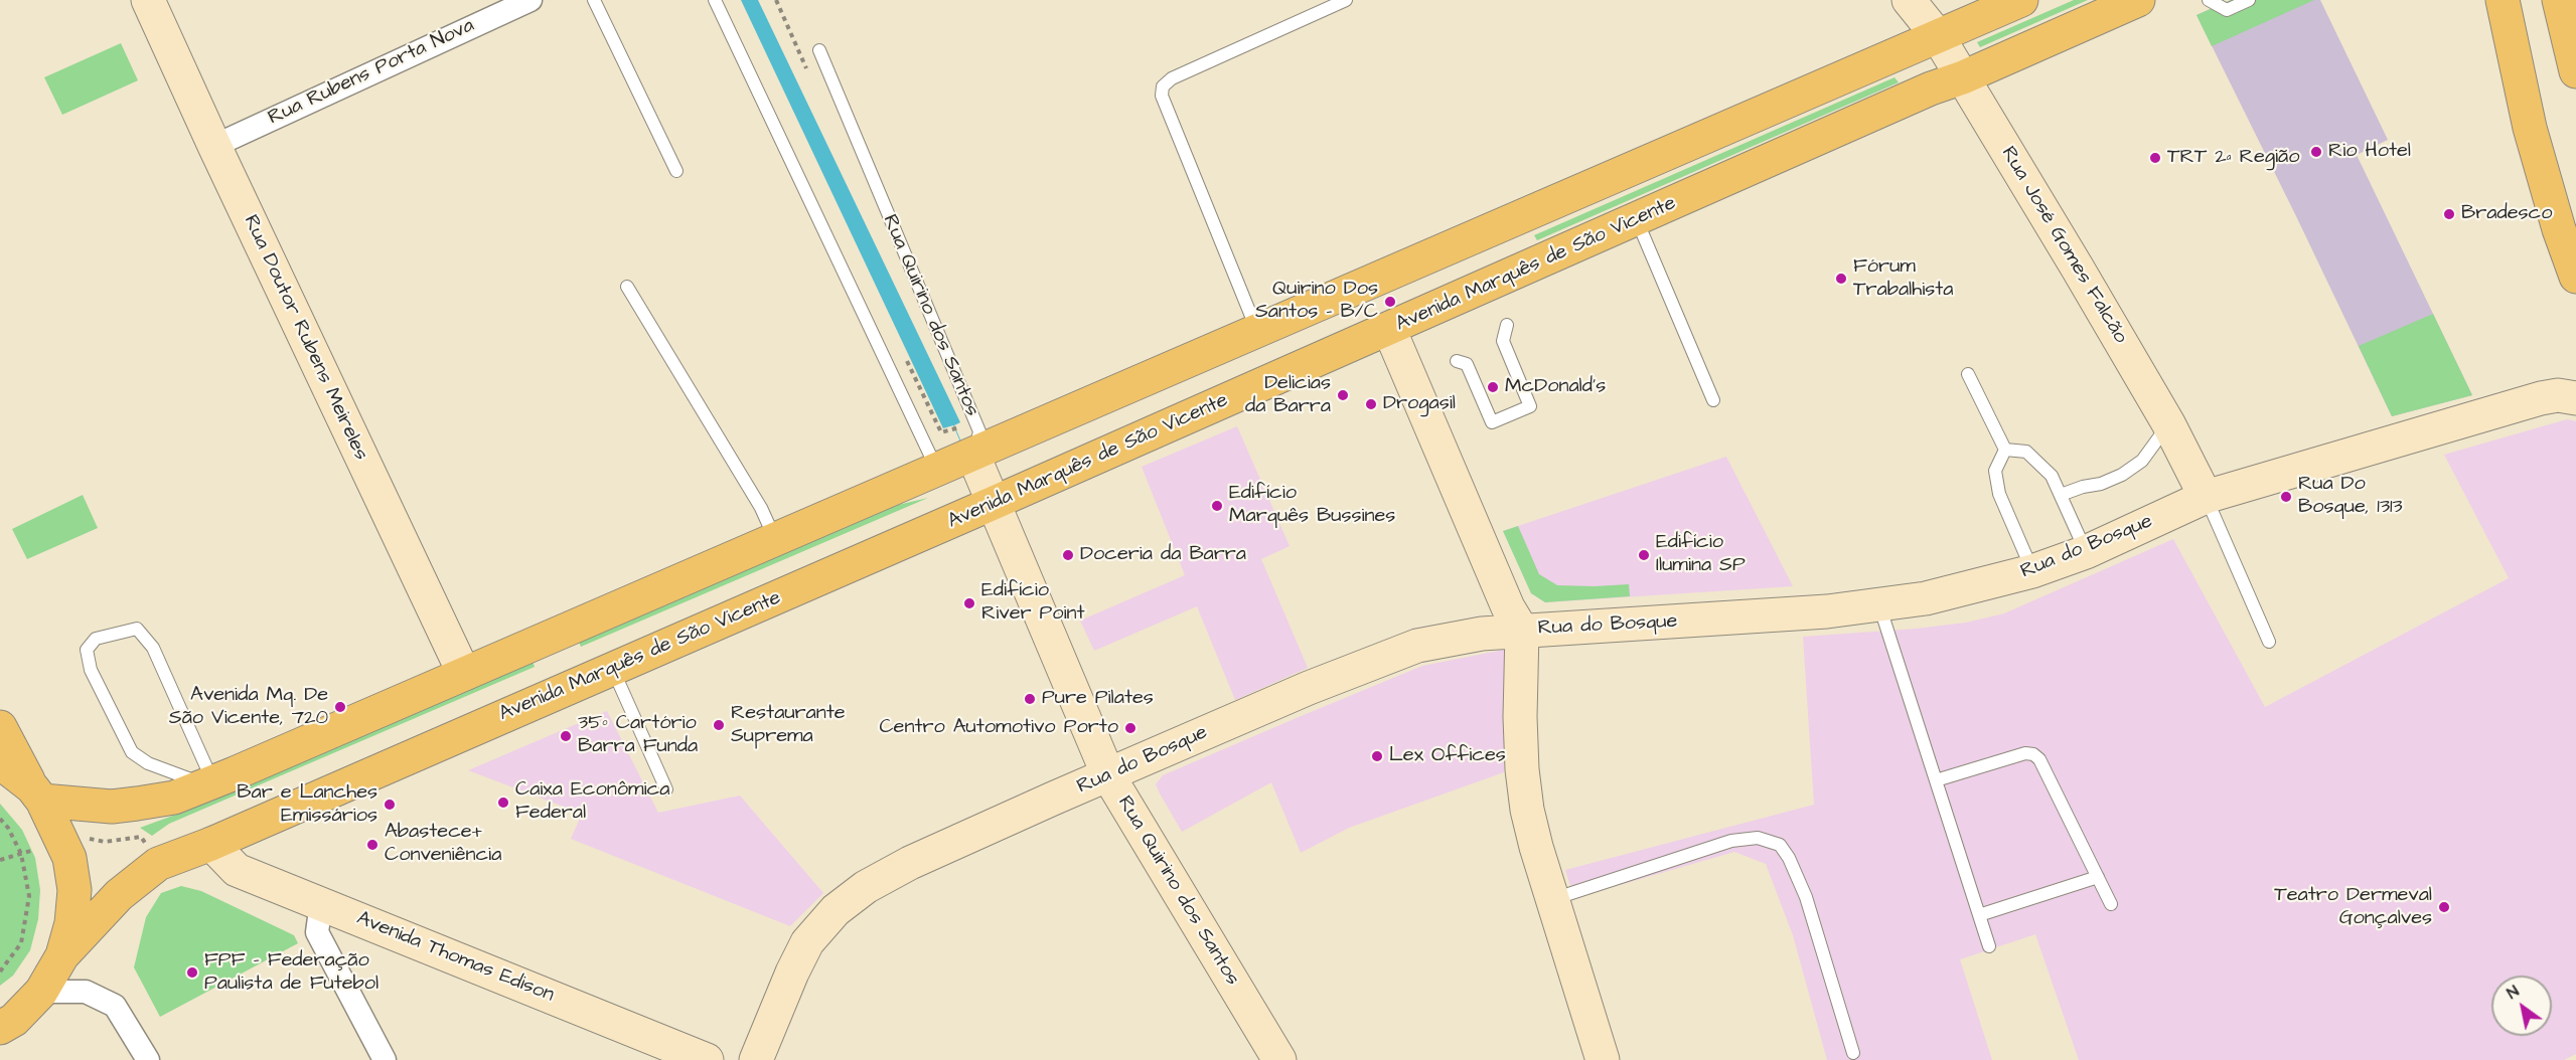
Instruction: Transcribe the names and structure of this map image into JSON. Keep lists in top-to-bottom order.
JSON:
{
  "streets": {
    "main road": ["Avenida Marquês de São Vicente"],
    "street": [
      "Rua Rubens Porta Nova",
      "Rua José Gomes Falcão",
      "Rua Quirino dos Santos",
      "Rua Doutor Rubens Meireles",
      "Rua do Bosque",
      "Avenida Thomas Edison"
    ]
  },
  "crossings": [
    ["Rua Rubens Porta Nova", "Rua Doutor Rubens Meireles"],
    ["Rua José Gomes Falcão", "Avenida Marquês de São Vicente"],
    ["Rua José Gomes Falcão", "Rua do Bosque"],
    ["Avenida Marquês de São Vicente", "Rua Quirino dos Santos"],
    ["Avenida Marquês de São Vicente", "Avenida Thomas Edison"],
    ["Rua Quirino dos Santos", "Rua do Bosque"]
  ],
  "places": [
    "Rio Hotel",
    "TRT 2ª Região",
    "Bradesco",
    "Fórum Trabalhista",
    "Quirino Dos Santos - B/C",
    "McDonald's",
    "Delicias da Barra",
    "Drogasil",
    "Rua Do Bosque, 1313",
    "Edifício Marquês Bussines",
    "Doceria da Barra",
    "Edifício Ilumina SP",
    "Edifício River Point",
    "Pure Pilates",
    "Avenida Mq. De São Vicente, 720",
    "Restaurante Suprema",
    "Centro Automotivo Porto",
    "35º Cartório Barra Funda",
    "Lex Offices",
    "Caixa Econômica Federal",
    "Bar e Lanches Emissários",
    "Abastece+ Conveniência",
    "Teatro Dermeval Gonçalves",
    "FPF - Federação Paulista de Futebol"
  ],
  "north": "top left"
}
